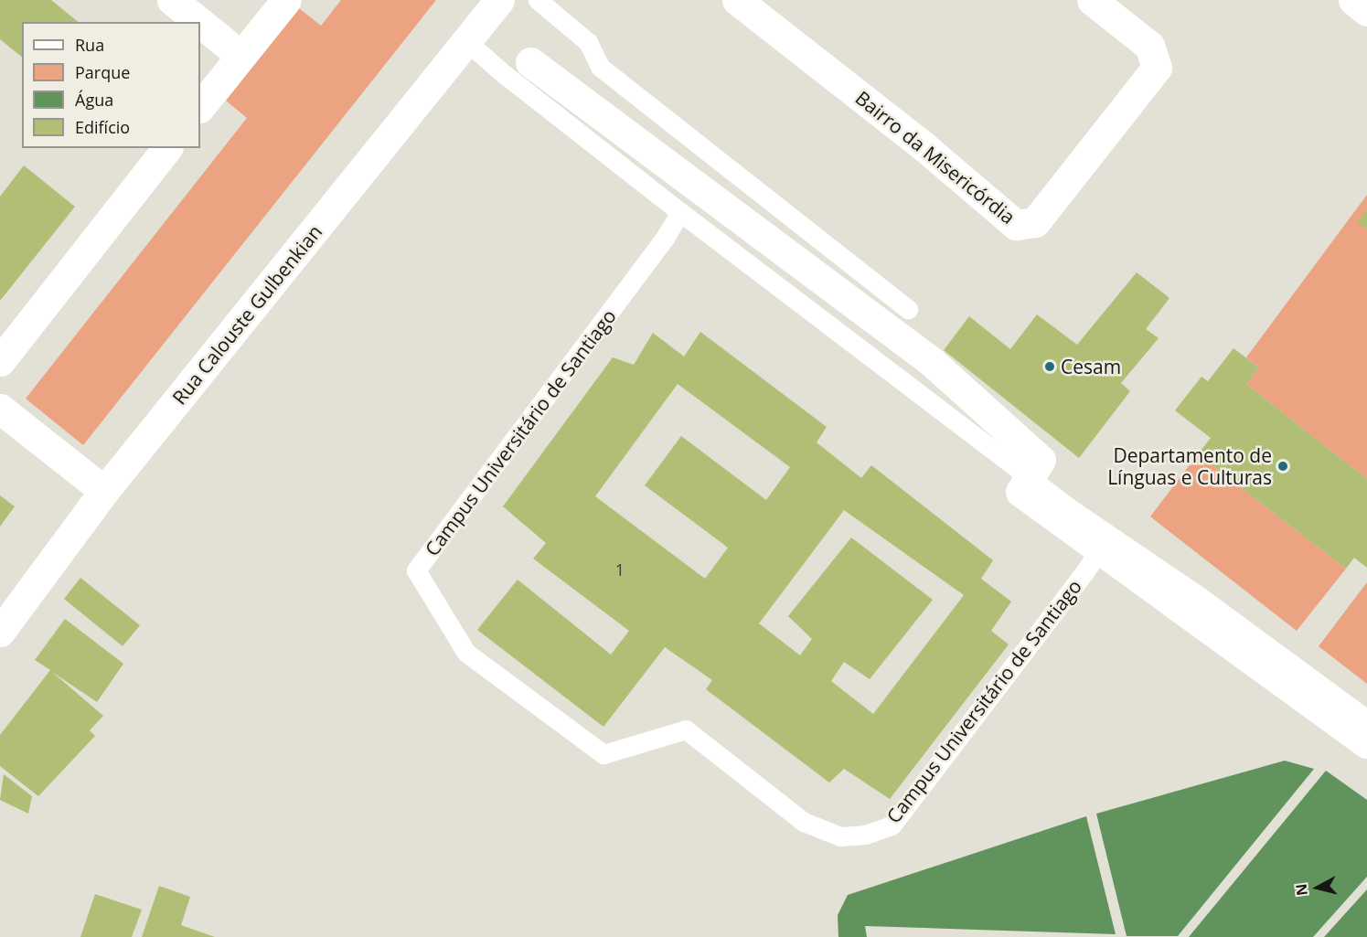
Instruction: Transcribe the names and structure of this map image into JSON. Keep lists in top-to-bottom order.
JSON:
{
  "streets": {
    "street": ["Bairro da Misericórdia", "Rua Calouste Gulbenkian"],
    "lane": ["Campus Universitário de Santiago"]
  },
  "places": ["Cesam", "Departamento de Línguas e Culturas"],
  "house_numbers": ["1"],
  "legend": [
    "Rua",
    "Parque",
    "Água",
    "Edifício"
  ],
  "north": "left"
}
